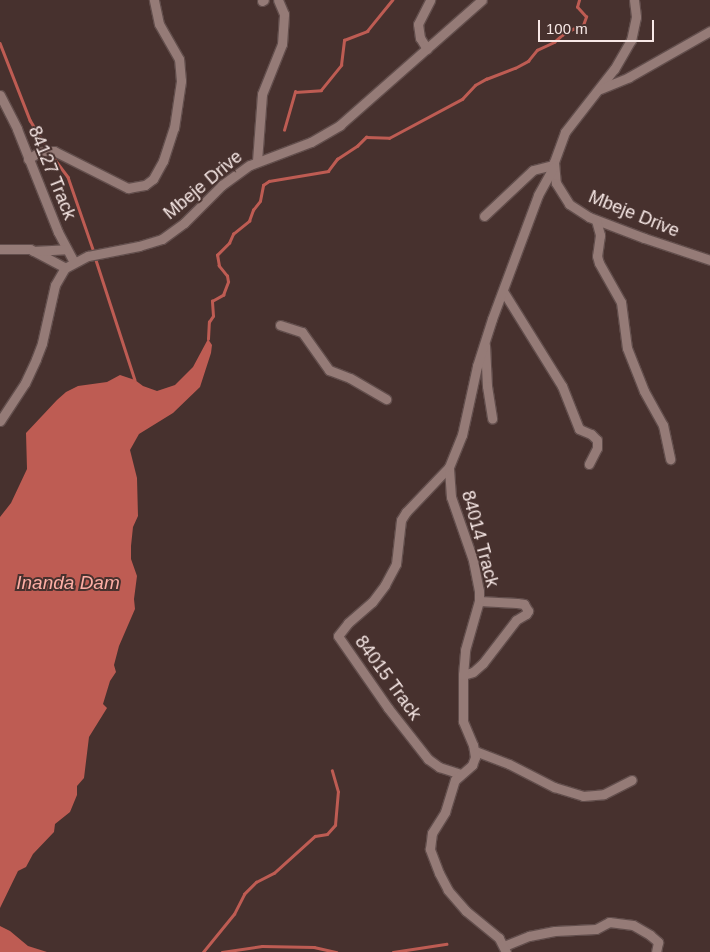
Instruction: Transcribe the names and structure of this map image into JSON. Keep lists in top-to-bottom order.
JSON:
{
  "streets": {
    "street": [
      "84127 Track",
      "Mbeje Drive",
      "84014 Track",
      "84015 Track"
    ]
  },
  "crossings": [
    ["84127 Track", "Mbeje Drive"],
    ["Mbeje Drive", "84014 Track"],
    ["84014 Track", "84015 Track"]
  ],
  "water": ["Inanda Dam"],
  "scale_bar": "100 m"
}
